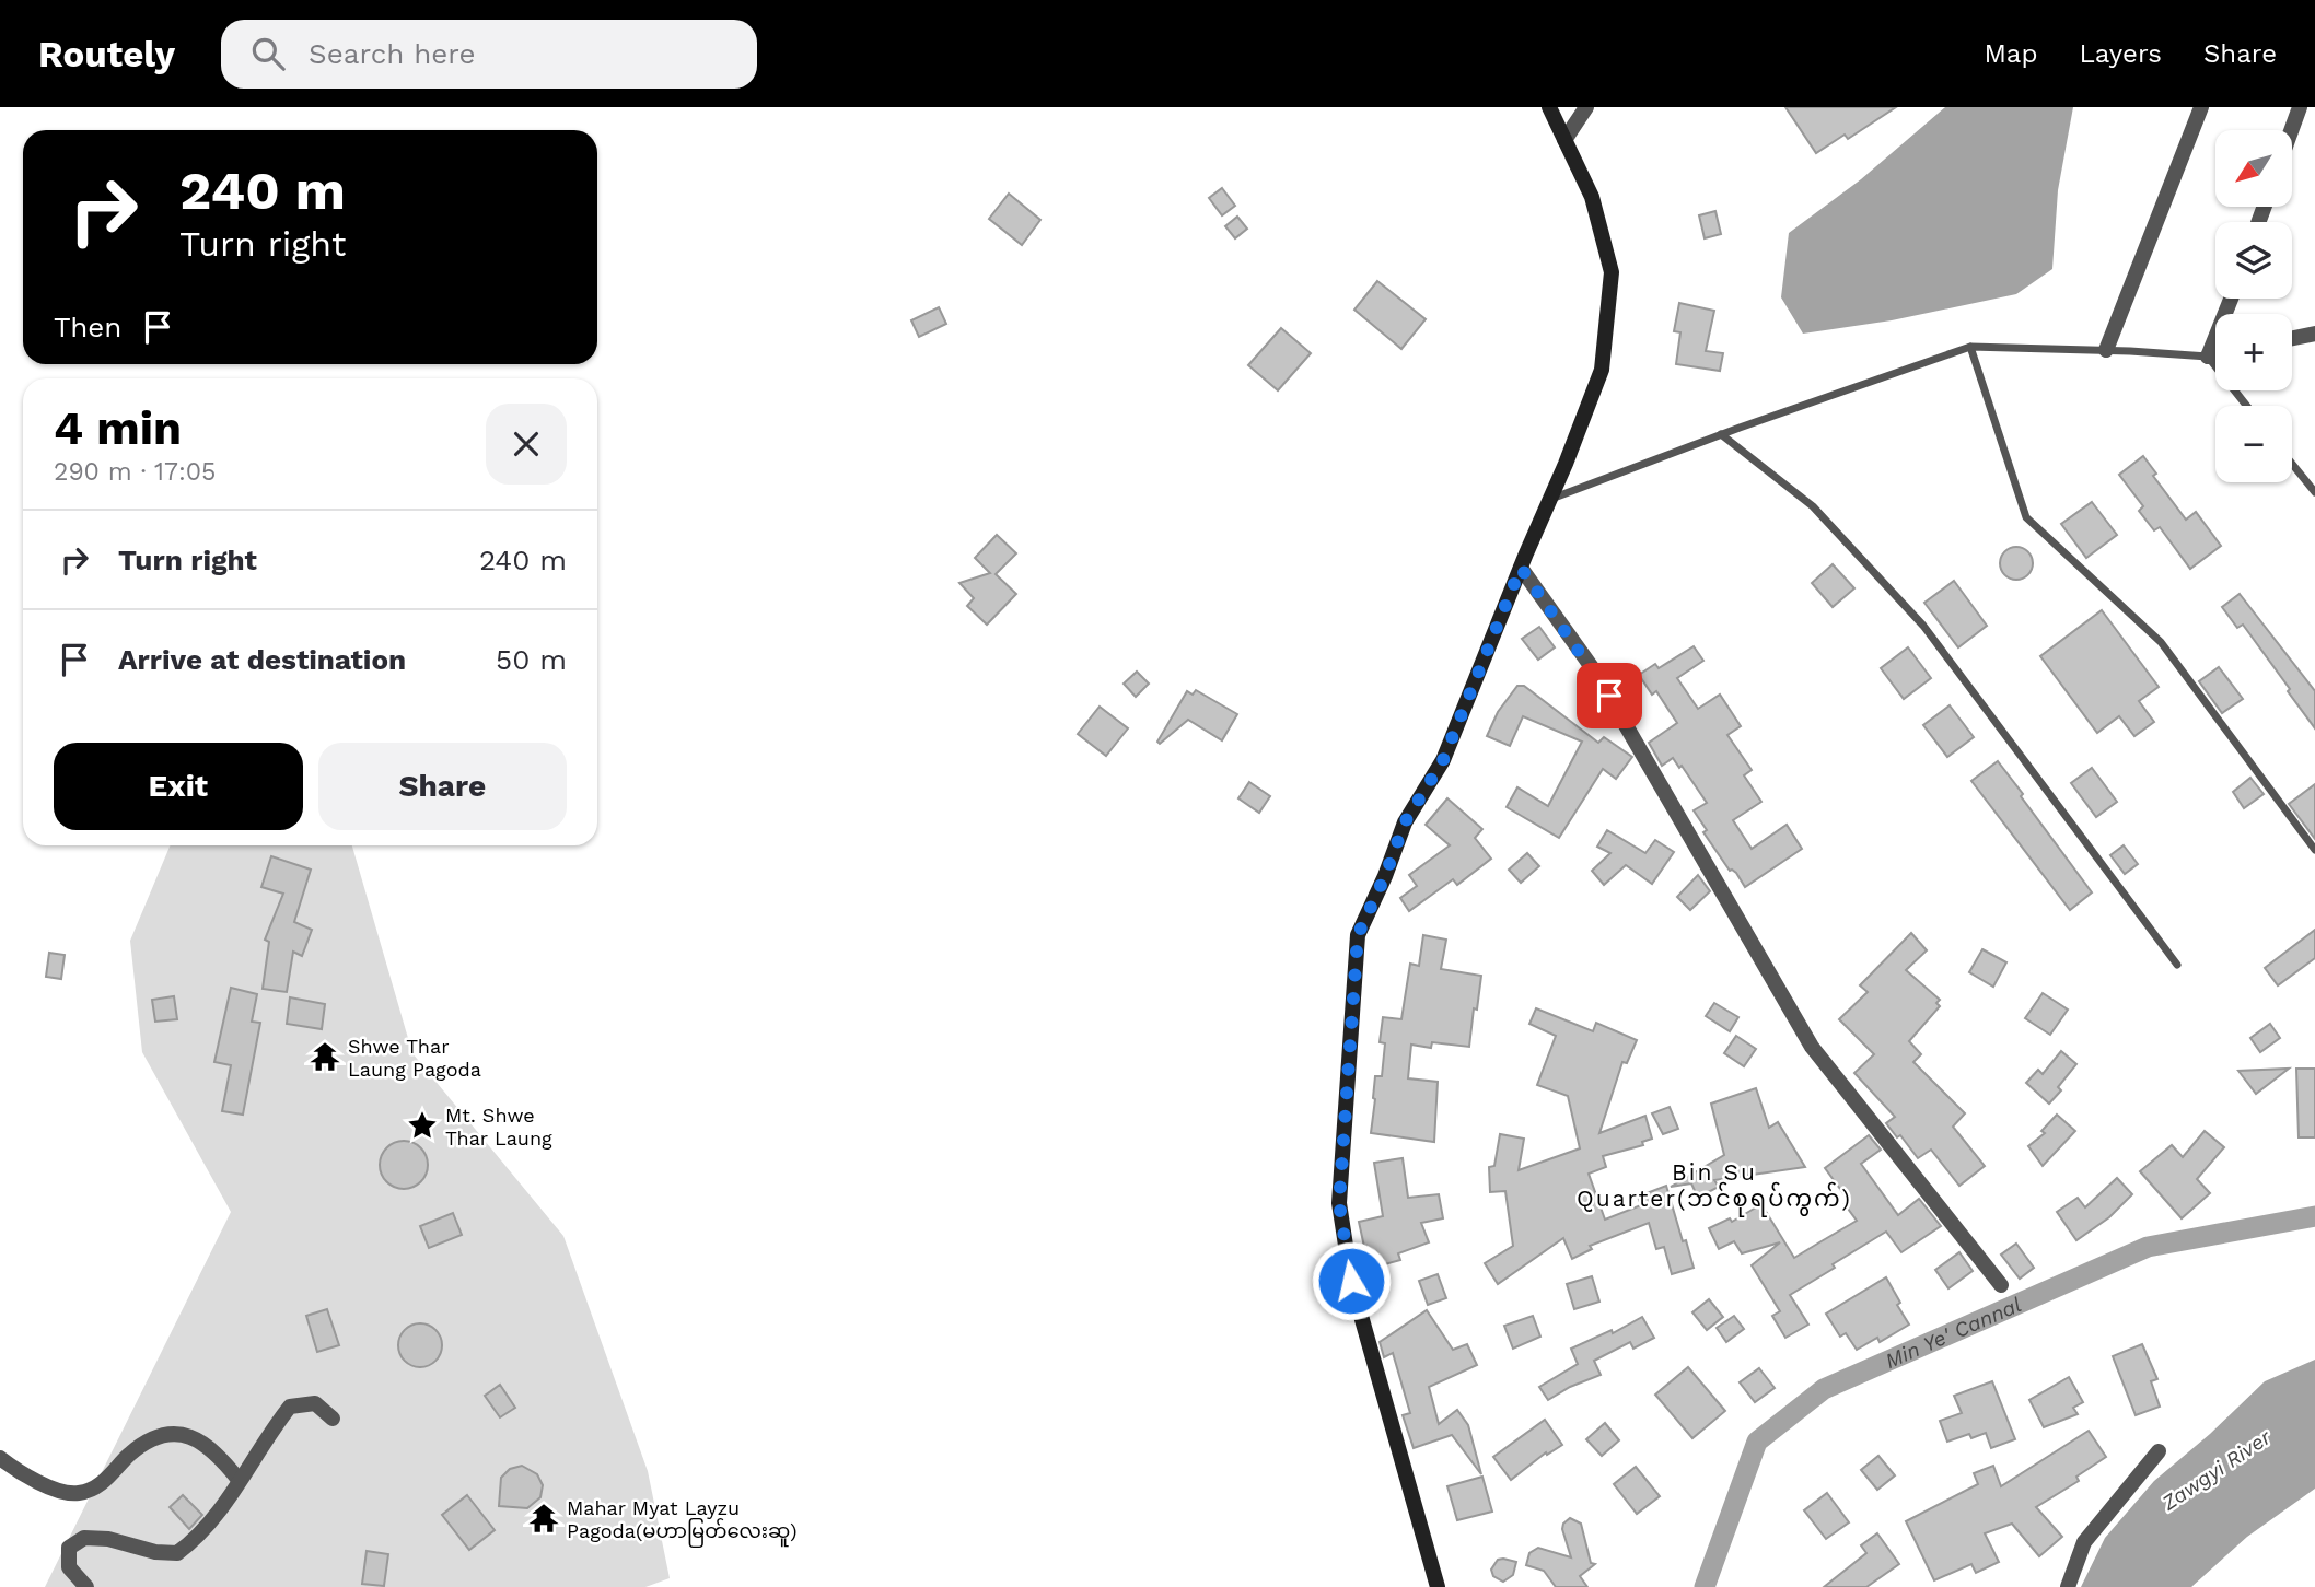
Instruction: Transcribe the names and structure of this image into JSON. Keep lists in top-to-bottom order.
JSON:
{
  "districts": ["Bin Su Quarter(ဘင်စုရပ်ကွက်)"],
  "water": ["Min Ye' Cannal", "Zawgyi River"],
  "places": {
    "temple": ["Shwe Thar Laung Pagoda", "Mahar Myat Layzu Pagoda(မဟာမြတ်လေးဆူ)"],
    "place": ["Mt. Shwe Thar Laung"]
  },
  "north": "bottom left",
  "page": {
    "header": "Routely",
    "search": "Search here",
    "nav": ["Map", "Layers", "Share"],
    "map_buttons": ["+", "−"],
    "turn": ["240 m", "Turn right"],
    "then": "Then",
    "heading": ["4 min", "290 m · 17:05"],
    "list": [
      {
        "name": "Turn right",
        "value": "240 m"
      },
      {
        "name": "Arrive at destination",
        "value": "50 m"
      }
    ],
    "buttons": ["Exit", "Share"]
  }
}
